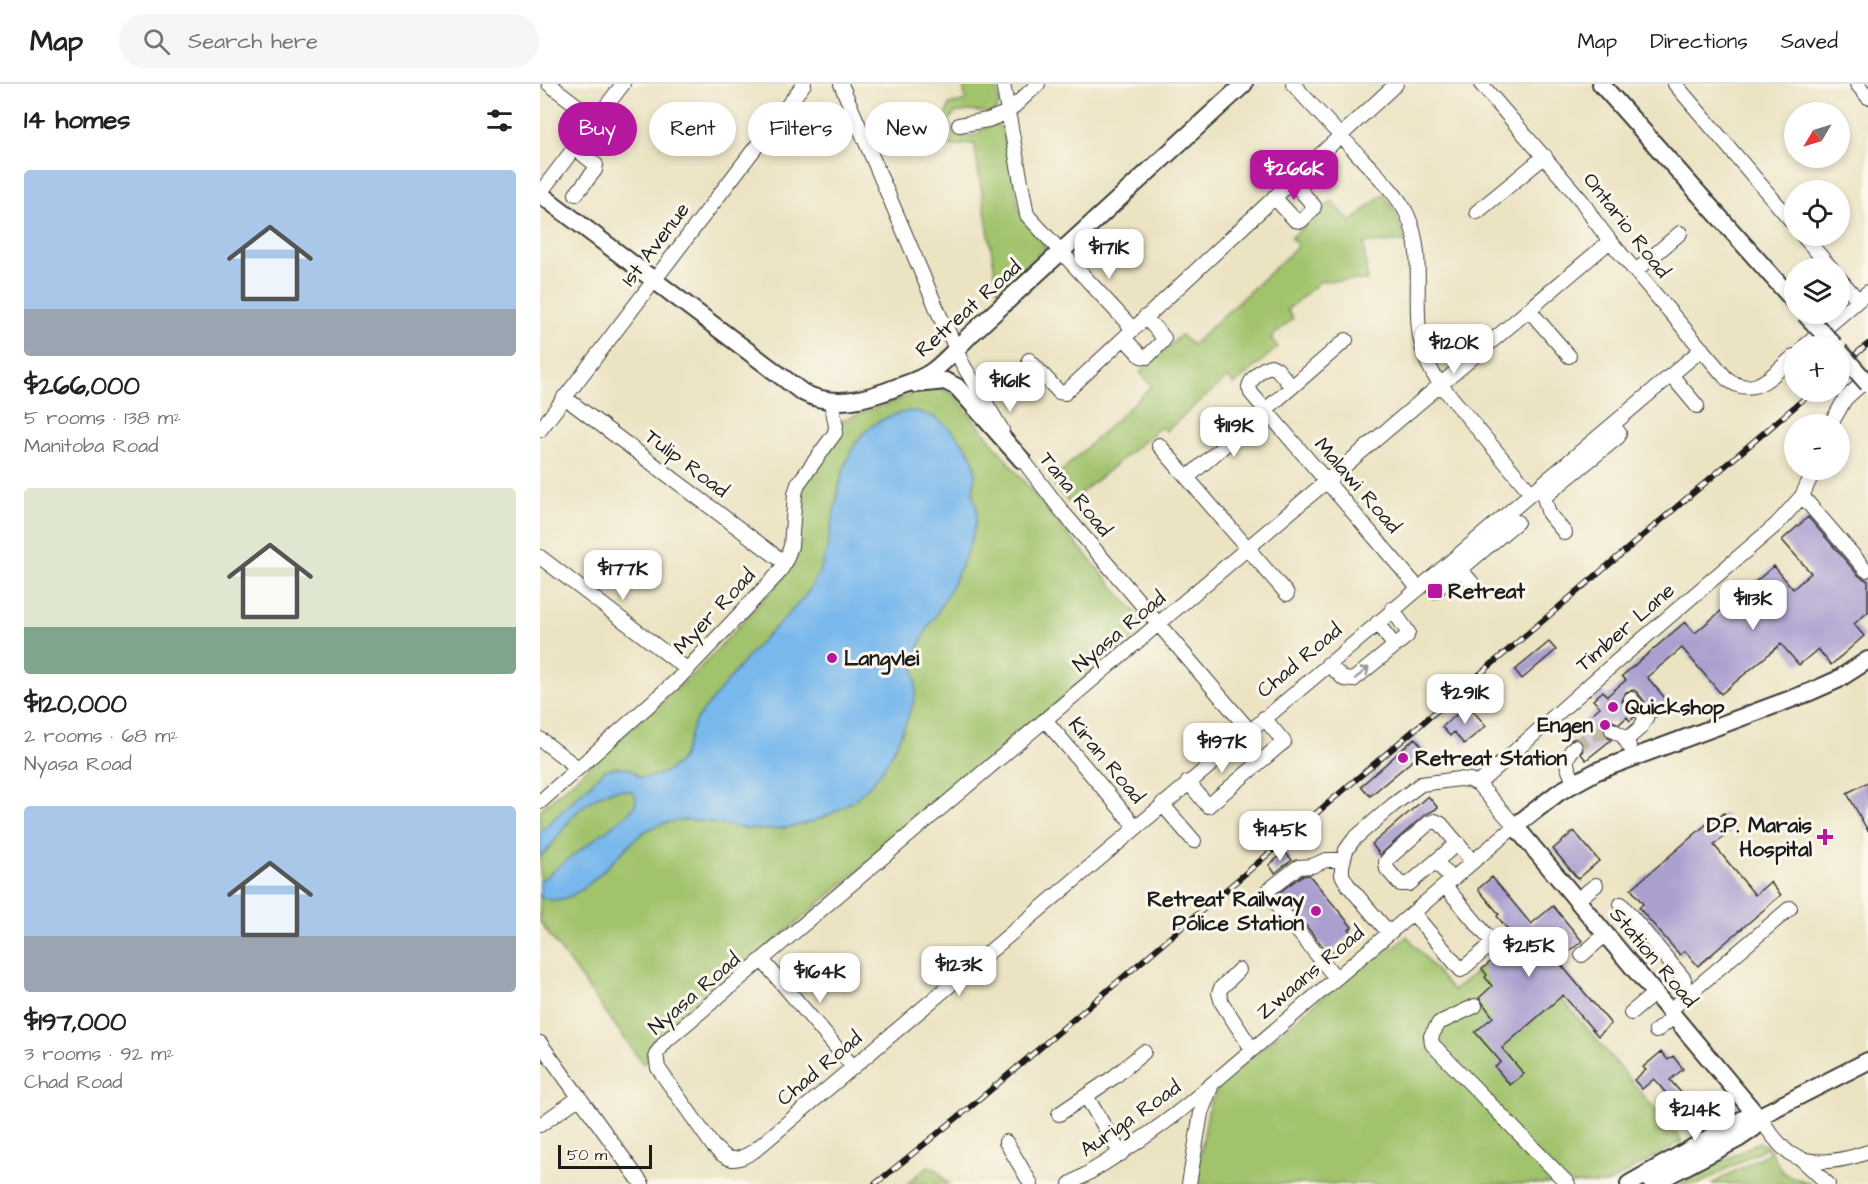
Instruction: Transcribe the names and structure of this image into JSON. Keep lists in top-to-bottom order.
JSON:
{
  "streets": {
    "main road": ["Retreat Road", "Station Road"],
    "street": [
      "Ontario Road",
      "1st Avenue",
      "Tulip Road",
      "Malawi Road",
      "Tana Road",
      "Myer Road",
      "Timber Lane",
      "Nyasa Road",
      "Chad Road",
      "Kiran Road",
      "Zwaans Road",
      "Auriga Road"
    ]
  },
  "crossings": [
    ["Ontario Road", "Nyasa Road"],
    ["Ontario Road", "Chad Road"],
    ["1st Avenue", "Retreat Road"],
    ["1st Avenue", "Tulip Road"],
    ["Retreat Road", "Tana Road"],
    ["Retreat Road", "Myer Road"],
    ["Tulip Road", "Myer Road"],
    ["Malawi Road", "Nyasa Road"],
    ["Malawi Road", "Chad Road"],
    ["Tana Road", "Nyasa Road"],
    ["Tana Road", "Chad Road"],
    ["Nyasa Road", "Chad Road"],
    ["Nyasa Road", "Kiran Road"],
    ["Chad Road", "Kiran Road"],
    ["Station Road", "Zwaans Road"],
    ["Zwaans Road", "Auriga Road"]
  ],
  "places": {
    "transit": ["Retreat"],
    "other": [
      "Langvlei",
      "Quickshop",
      "Engen",
      "Retreat Station",
      "Retreat Railway Police Station"
    ],
    "health": ["D.P. Marais Hospital"]
  },
  "scale_bar": "50 m",
  "north": "bottom left",
  "page": {
    "header": "Map",
    "search": "Search here",
    "nav": ["Map", "Directions", "Saved"],
    "heading": "14 homes",
    "map_buttons": ["+", "−"],
    "chip": [
      "Buy",
      "Rent",
      "Filters",
      "New"
    ],
    "price": [
      "$266K",
      "$171K",
      "$120K",
      "$161K",
      "$119K",
      "$177K",
      "$113K",
      "$291K",
      "$197K",
      "$145K",
      "$215K",
      "$123K",
      "$164K",
      "$214K"
    ],
    "list": [
      {
        "name": "$266,000",
        "note": "5 rooms · 138 m² · Manitoba Road"
      },
      {
        "name": "$120,000",
        "note": "2 rooms · 68 m² · Nyasa Road"
      },
      {
        "name": "$197,000",
        "note": "3 rooms · 92 m² · Chad Road"
      }
    ],
    "scale": "50 m"
  }
}
